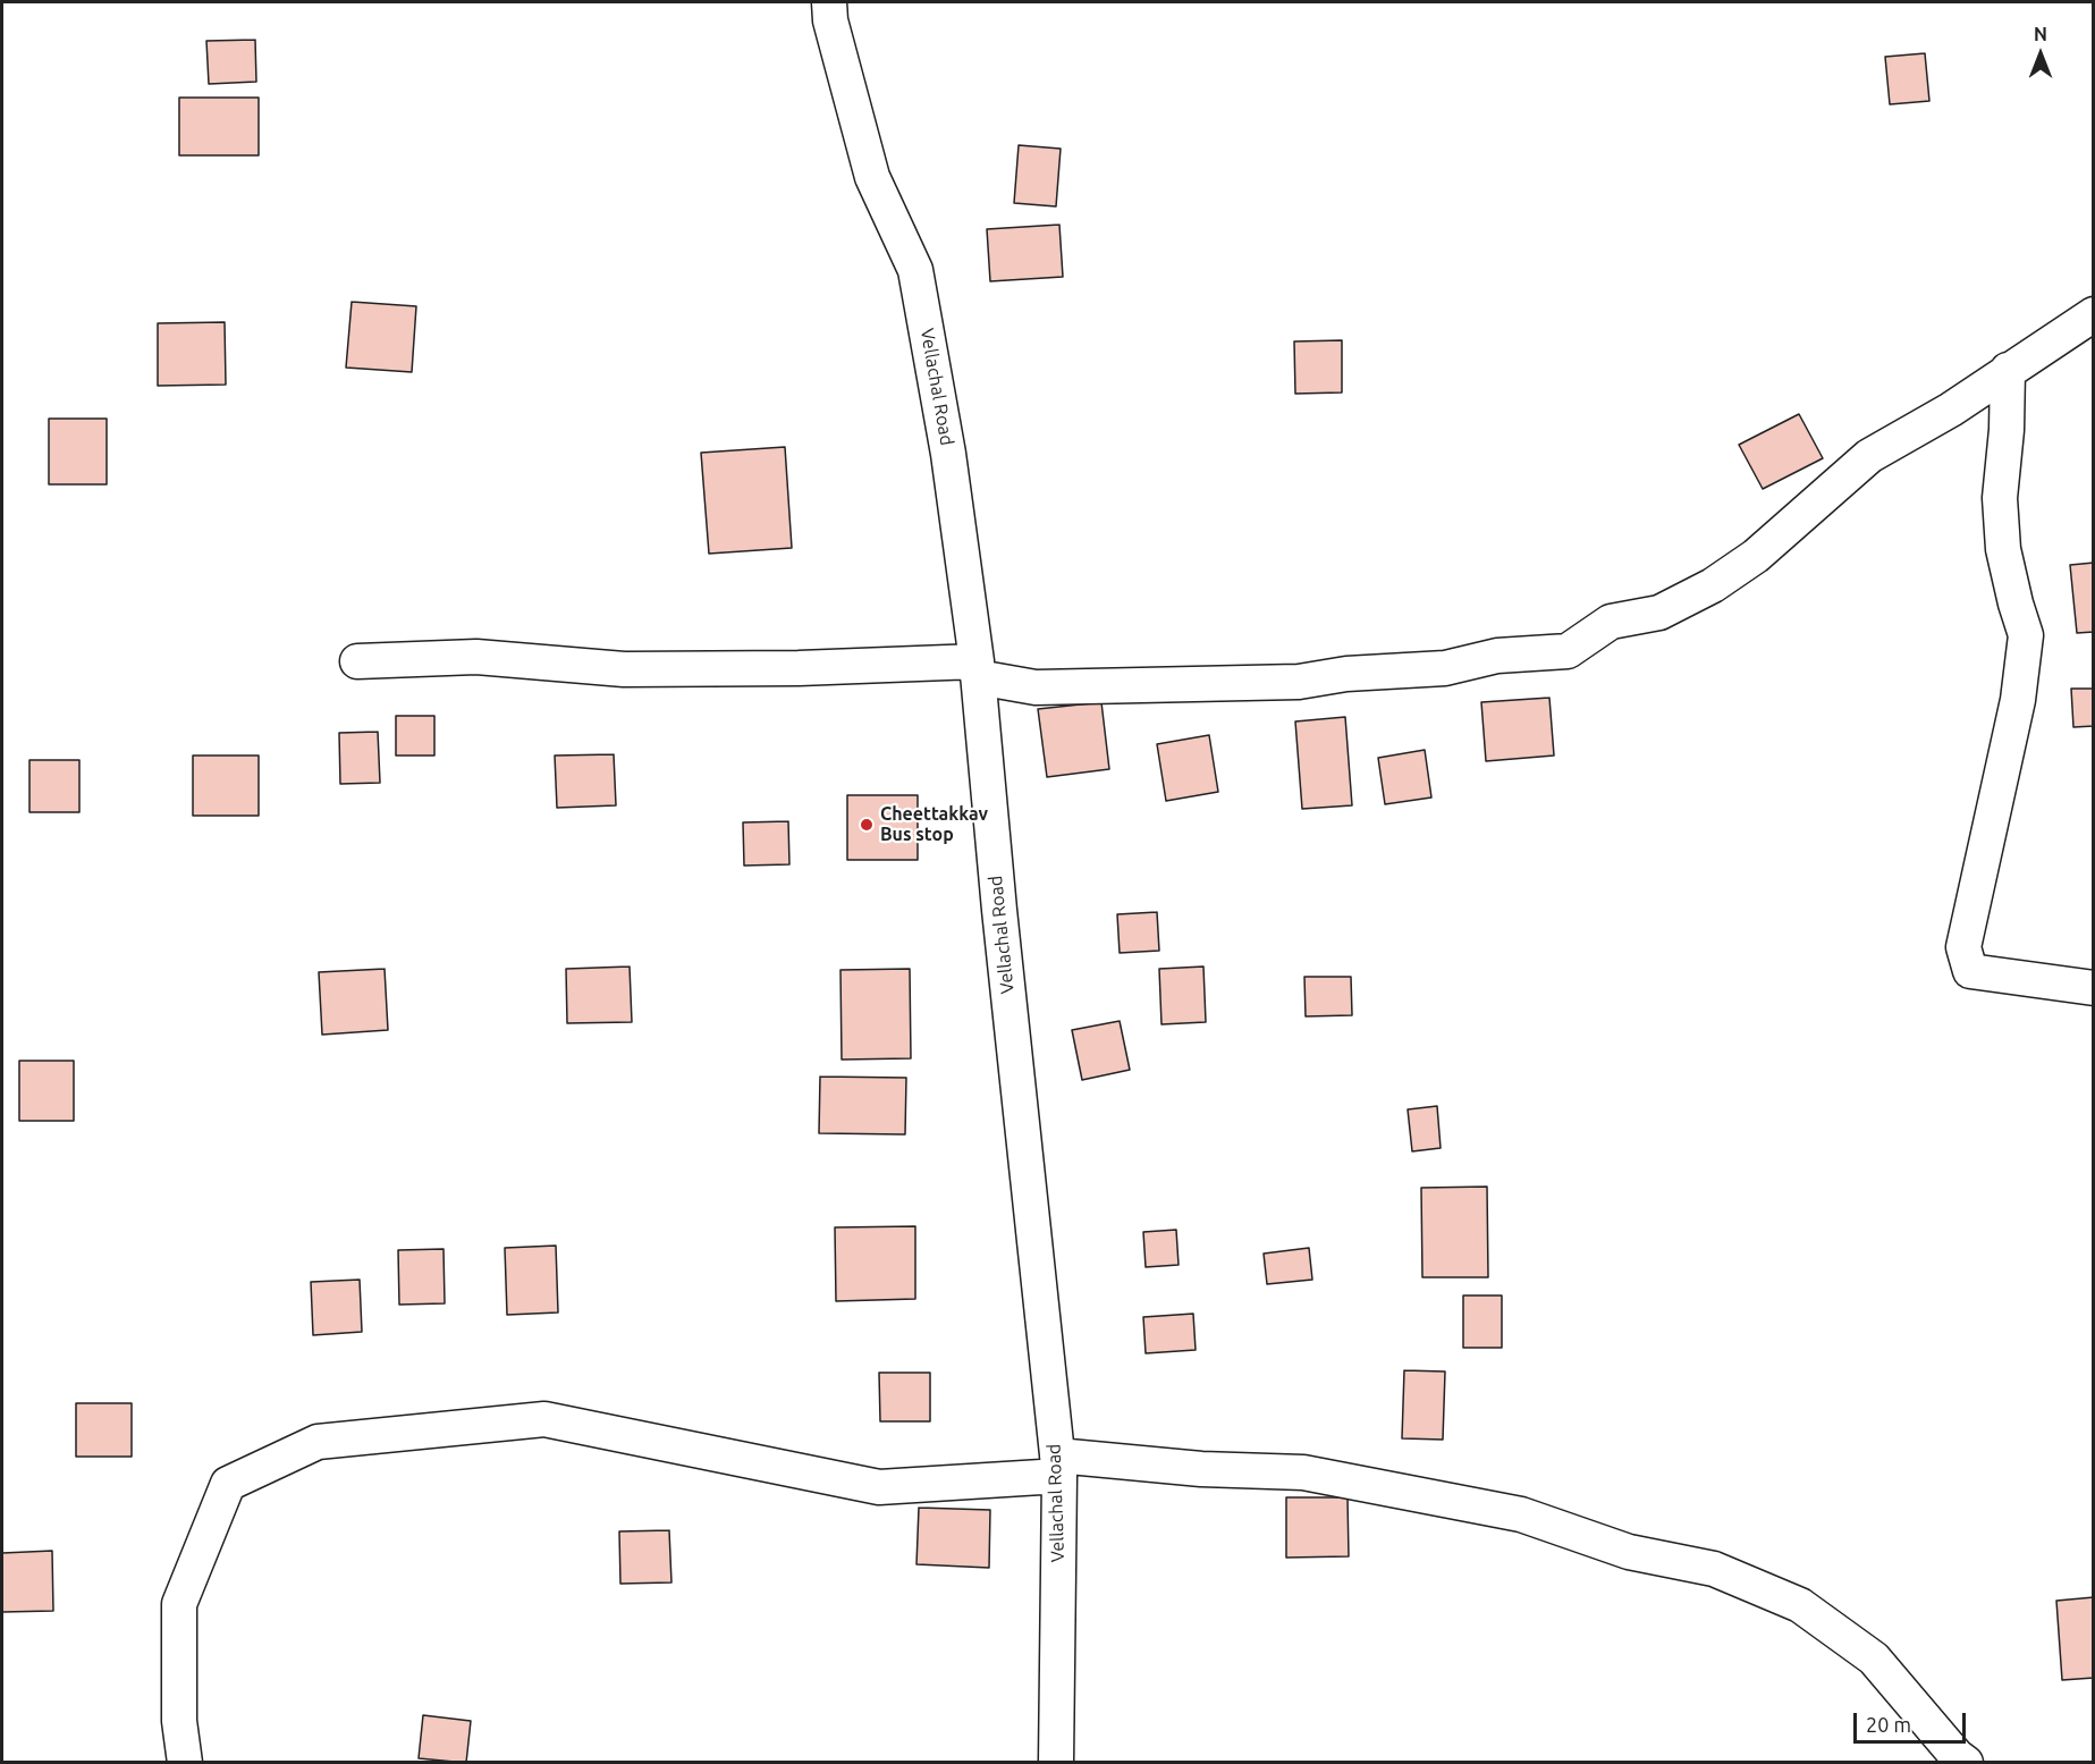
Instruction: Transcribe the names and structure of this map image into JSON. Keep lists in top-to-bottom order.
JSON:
{
  "streets": {
    "street": ["Vellachal Road"]
  },
  "places": ["Cheettakkav Bus stop"],
  "scale_bar": "20 m",
  "north": "top"
}
